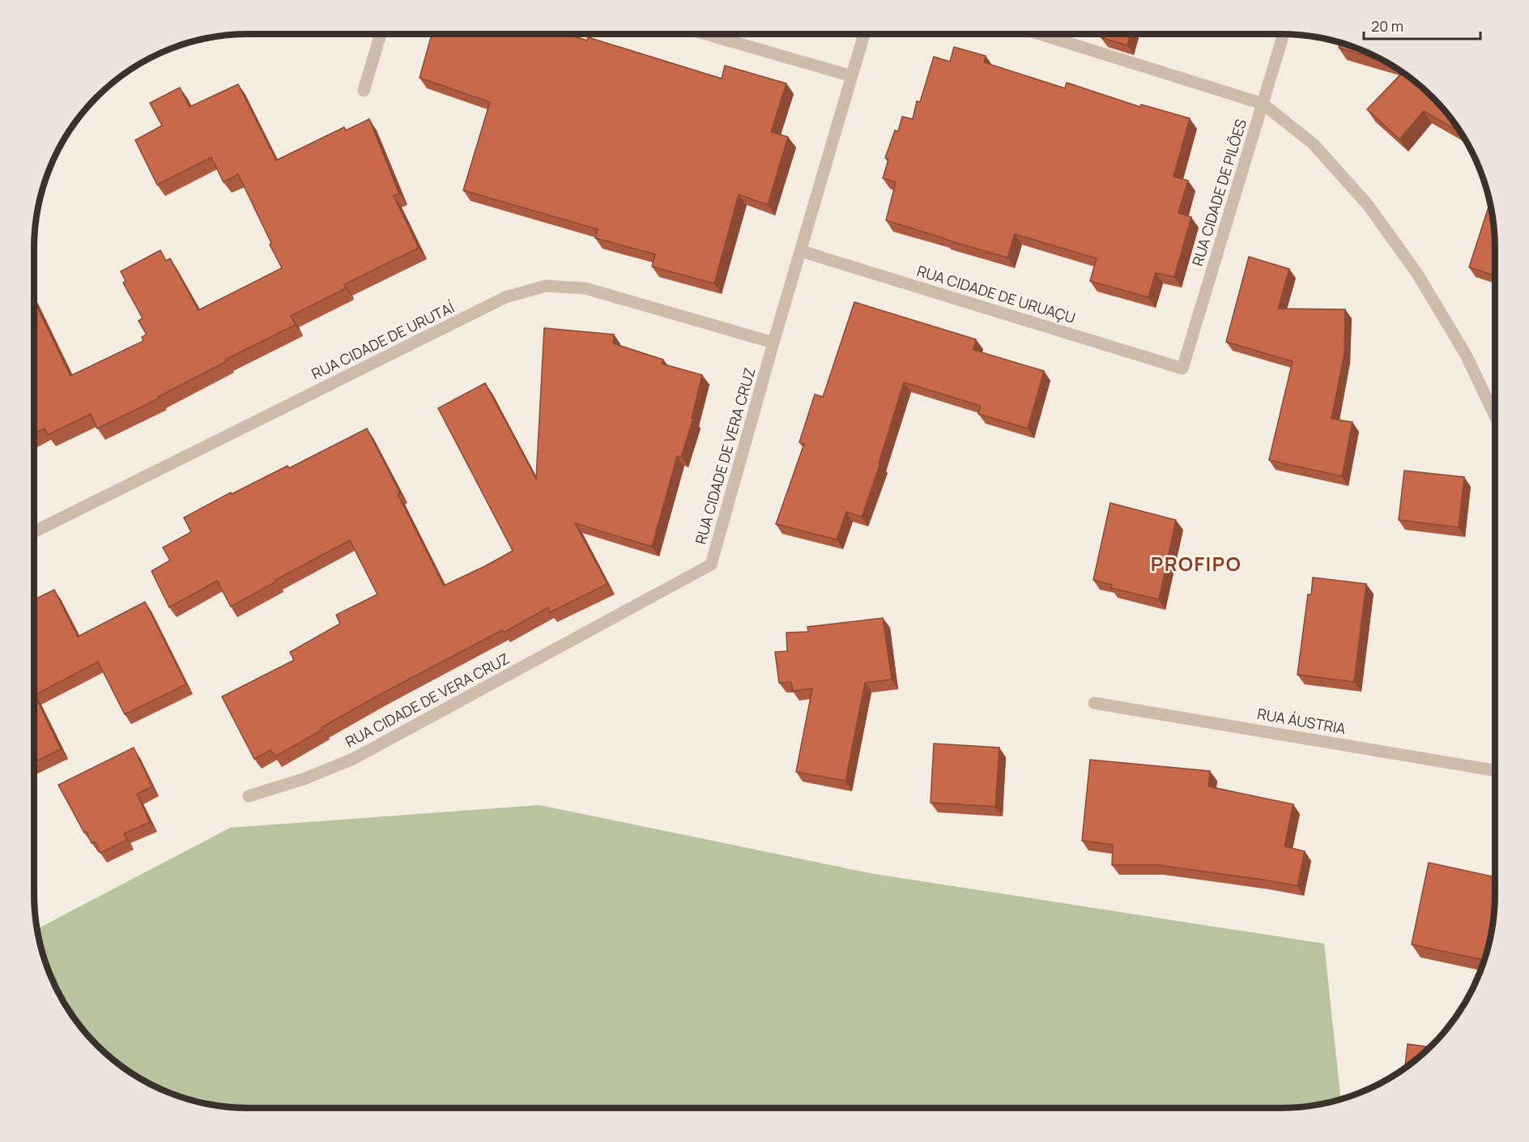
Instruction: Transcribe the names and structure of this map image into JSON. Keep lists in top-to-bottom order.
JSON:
{
  "streets": {
    "street": [
      "RUA CIDADE DE PILÕES",
      "RUA CIDADE DE URUAÇU",
      "RUA CIDADE DE URUTAÍ",
      "RUA CIDADE DE VERA CRUZ",
      "RUA ÁUSTRIA"
    ]
  },
  "crossings": [
    ["RUA CIDADE DE PILÕES", "RUA CIDADE DE URUAÇU"],
    ["RUA CIDADE DE URUAÇU", "RUA CIDADE DE VERA CRUZ"],
    ["RUA CIDADE DE URUTAÍ", "RUA CIDADE DE VERA CRUZ"]
  ],
  "districts": ["PROFIPO"],
  "scale_bar": "20 m"
}
